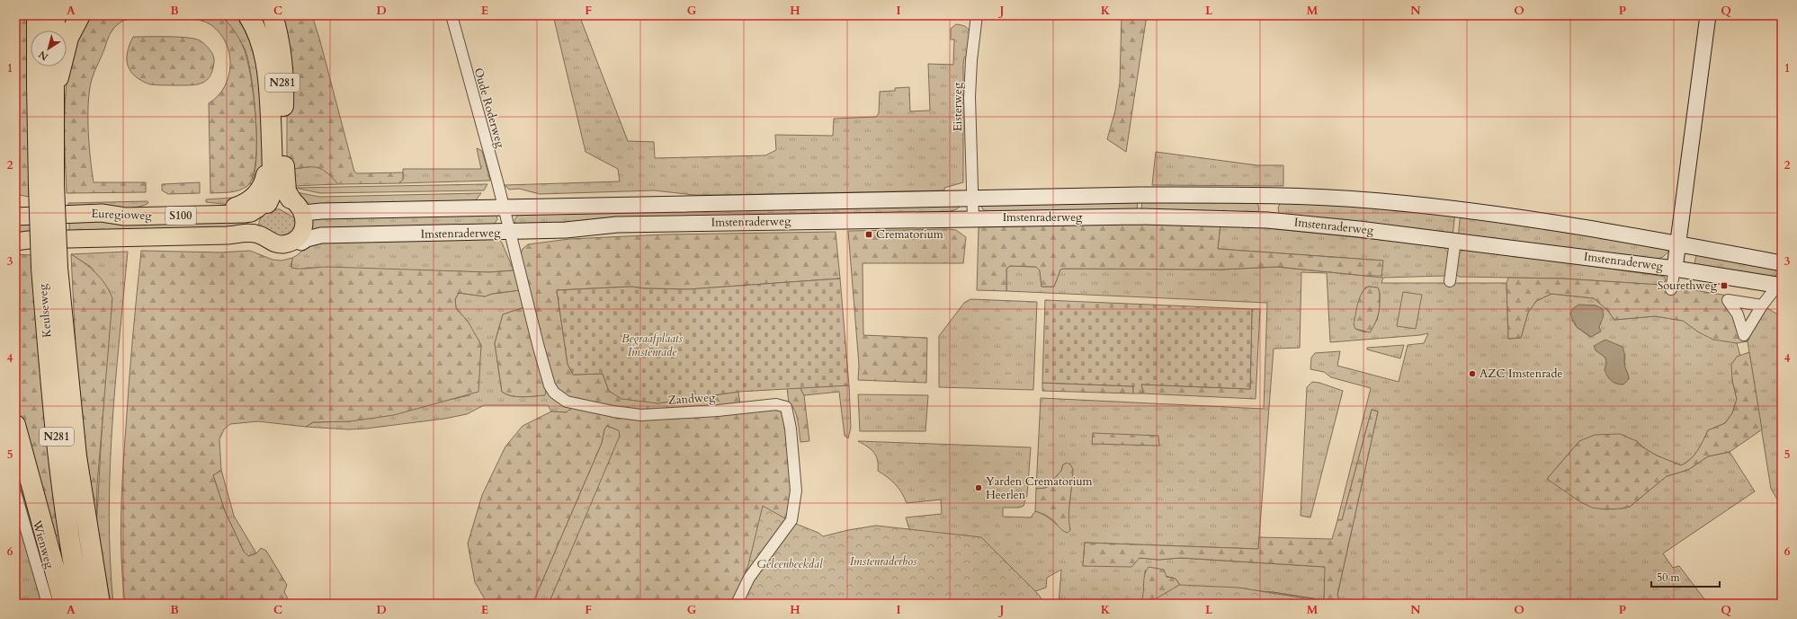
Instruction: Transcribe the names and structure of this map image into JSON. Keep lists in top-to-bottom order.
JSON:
{
  "streets": {
    "highway": ["N281", "Keulseweg"],
    "main road": ["Euregioweg", "S100"],
    "street": [
      "Eisterweg",
      "Oude Roderweg",
      "Imstenraderweg",
      "Zandweg",
      "Wienweg"
    ]
  },
  "crossings": [
    ["N281", "Euregioweg"],
    ["N281", "S100"],
    ["N281", "Imstenraderweg"],
    ["N281", "Keulseweg"],
    ["Eisterweg", "Imstenraderweg"],
    ["Oude Roderweg", "Imstenraderweg"],
    ["Oude Roderweg", "Zandweg"],
    ["Euregioweg", "S100"],
    ["S100", "Imstenraderweg"],
    ["Imstenraderweg", "Zandweg"]
  ],
  "parks": ["Begraafplaats Imstenrade", "Imstenraderbos", "Geleenbeekdal"],
  "places": {
    "transit": ["Crematorium", "Sourethweg"],
    "other": ["AZC Imstenrade", "Yarden Crematorium Heerlen"]
  },
  "scale_bar": "50 m",
  "north": "bottom left",
  "grid": {
    "columns": [
      "A",
      "B",
      "C",
      "D",
      "E",
      "F",
      "G",
      "H",
      "I",
      "J",
      "K",
      "L",
      "M",
      "N",
      "O",
      "P",
      "Q"
    ],
    "rows": [
      "1",
      "2",
      "3",
      "4",
      "5",
      "6"
    ]
  }
}
